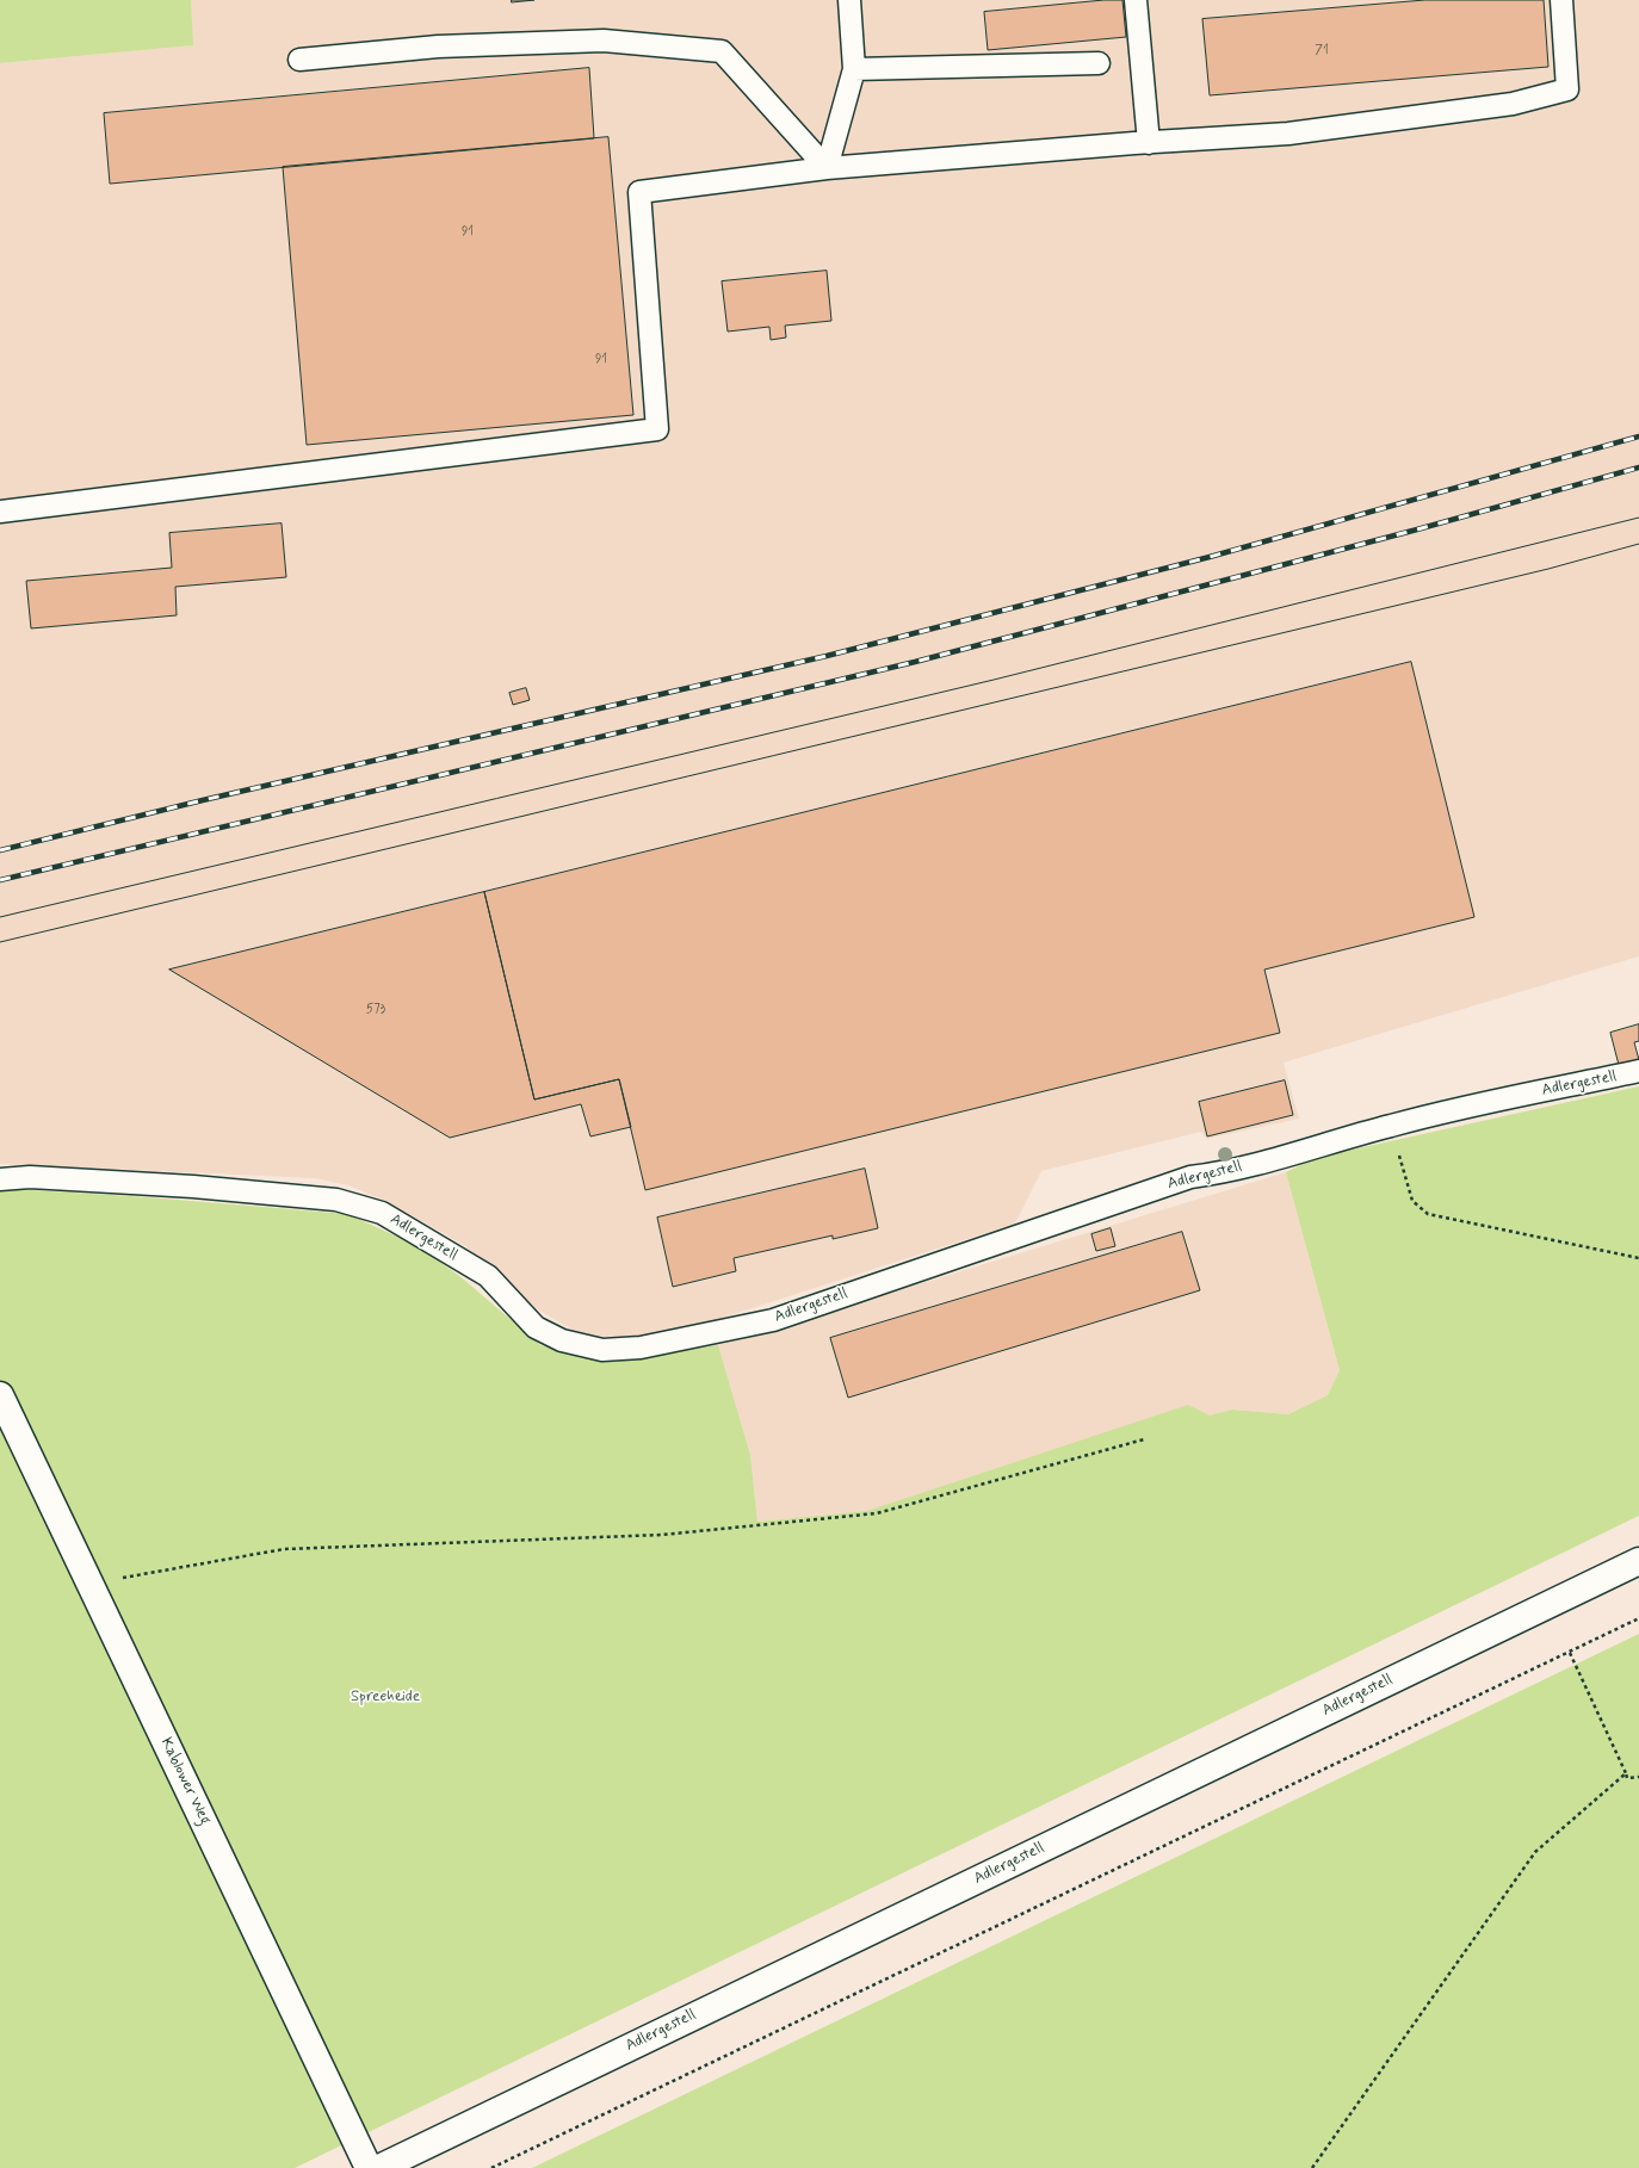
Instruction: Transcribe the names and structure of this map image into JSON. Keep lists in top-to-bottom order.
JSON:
{
  "streets": {
    "main road": ["Adlergestell", "Kablower Weg"]
  },
  "parks": ["Spreeheide"],
  "house_numbers": [
    "71",
    "91",
    "91",
    "573"
  ]
}
